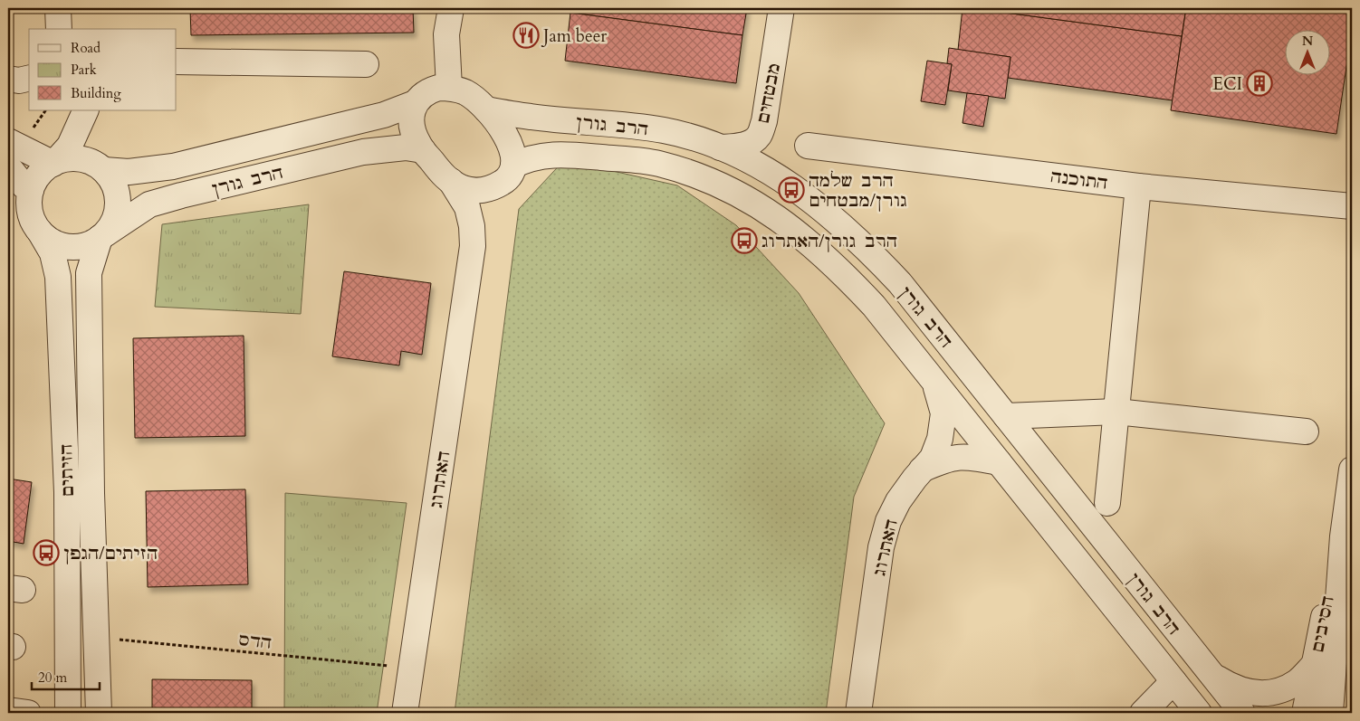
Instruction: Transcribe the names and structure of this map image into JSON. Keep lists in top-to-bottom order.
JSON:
{
  "streets": {
    "street": [
      "מבטחים",
      "הרב גורן",
      "התוכנה",
      "הזיתים",
      "האתרוג",
      "הסיבים"
    ],
    "path": ["הדס"]
  },
  "crossings": [
    ["מבטחים", "הרב גורן"],
    ["הרב גורן", "הזיתים"],
    ["הרב גורן", "האתרוג"],
    ["הזיתים", "הדס"],
    ["האתרוג", "הדס"]
  ],
  "places": {
    "restaurant": ["Jam beer"],
    "building": ["ECI"],
    "bus stop": ["הרב שלמה גורן/מבטחים", "הרב גורן/האתרוג", "הזיתים/הגפן"]
  },
  "legend": ["Road", "Park", "Building"],
  "scale_bar": "20 m",
  "north": "top"
}
